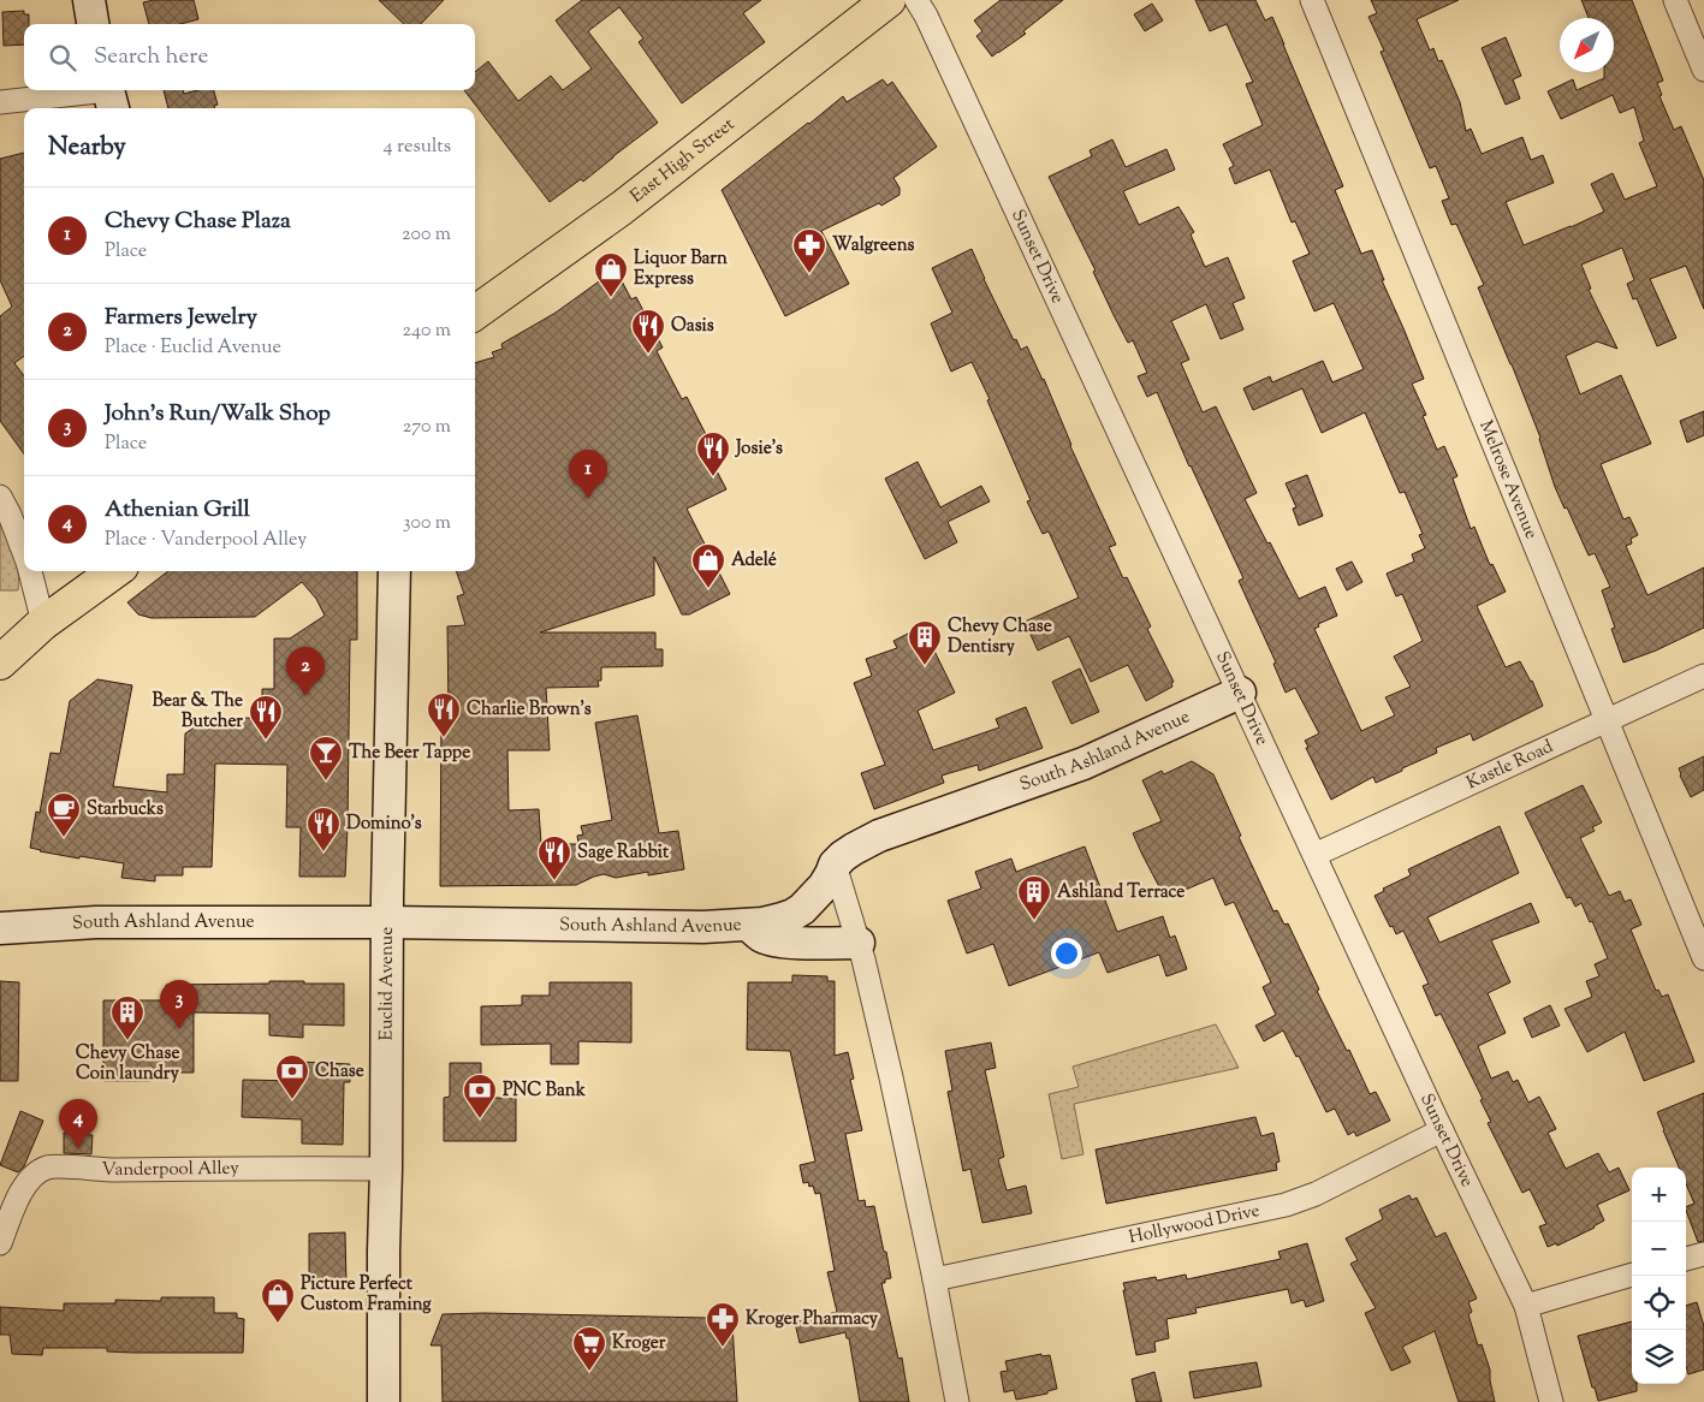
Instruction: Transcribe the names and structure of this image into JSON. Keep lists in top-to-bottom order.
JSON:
{
  "streets": {
    "main road": ["East High Street"],
    "street": [
      "Sunset Drive",
      "Melrose Avenue",
      "South Ashland Avenue",
      "Kastle Road",
      "Euclid Avenue",
      "Vanderpool Alley",
      "Hollywood Drive"
    ]
  },
  "crossings": [
    ["Sunset Drive", "South Ashland Avenue"],
    ["Sunset Drive", "Kastle Road"],
    ["Sunset Drive", "Hollywood Drive"],
    ["Melrose Avenue", "Kastle Road"],
    ["South Ashland Avenue", "Euclid Avenue"],
    ["Euclid Avenue", "Vanderpool Alley"]
  ],
  "places": {
    "pharmacy": ["Walgreens", "Kroger Pharmacy"],
    "shop": ["Liquor Barn Express", "Adelé", "Picture Perfect Custom Framing"],
    "restaurant": [
      "Oasis",
      "Josie's",
      "Charlie Brown's",
      "Bear & The Butcher",
      "Domino's",
      "Sage Rabbit"
    ],
    "building": ["Chevy Chase Dentisry", "Ashland Terrace", "Chevy Chase Coin laundry"],
    "bar": ["The Beer Tappe"],
    "cafe": ["Starbucks"],
    "bank": ["Chase", "PNC Bank"],
    "supermarket": ["Kroger"]
  },
  "north": "bottom left",
  "page": {
    "search": "Search here",
    "heading": ["Nearby", "4 results"],
    "list": [
      {
        "mark": "1",
        "name": "Chevy Chase Plaza",
        "note": "Place",
        "value": "200 m"
      },
      {
        "mark": "2",
        "name": "Farmers Jewelry",
        "note": "Place · Euclid Avenue",
        "value": "240 m"
      },
      {
        "mark": "3",
        "name": "John's Run/Walk Shop",
        "note": "Place",
        "value": "270 m"
      },
      {
        "mark": "4",
        "name": "Athenian Grill",
        "note": "Place · Vanderpool Alley",
        "value": "300 m"
      }
    ],
    "pins": [
      "1",
      "2",
      "3",
      "4"
    ],
    "map_buttons": ["+", "−"]
  }
}
